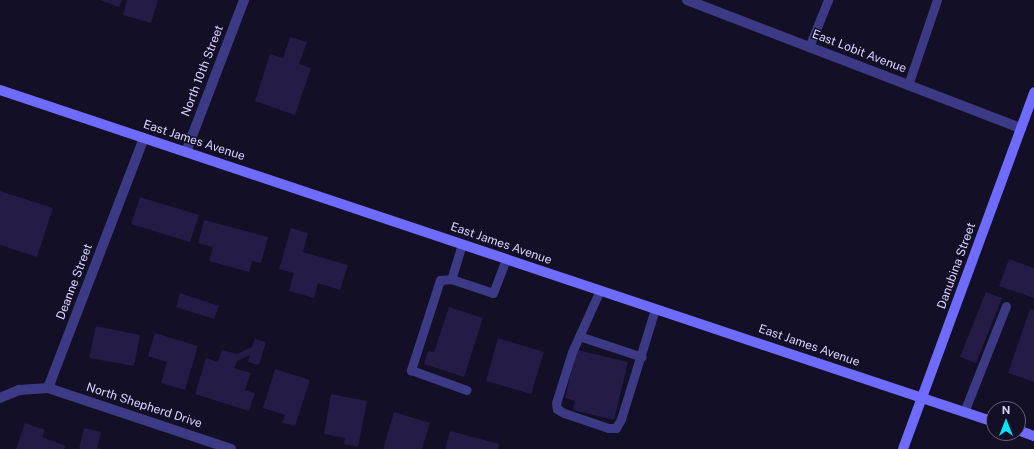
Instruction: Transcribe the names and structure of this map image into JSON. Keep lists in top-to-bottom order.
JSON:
{
  "streets": {
    "street": [
      "East Lobit Avenue",
      "North 10th Street",
      "East James Avenue",
      "Danubina Street",
      "Deanne Street",
      "North Shepherd Drive"
    ]
  },
  "crossings": [
    ["East Lobit Avenue", "Danubina Street"],
    ["North 10th Street", "East James Avenue"],
    ["East James Avenue", "Danubina Street"],
    ["East James Avenue", "Deanne Street"],
    ["Deanne Street", "North Shepherd Drive"]
  ],
  "north": "top"
}
